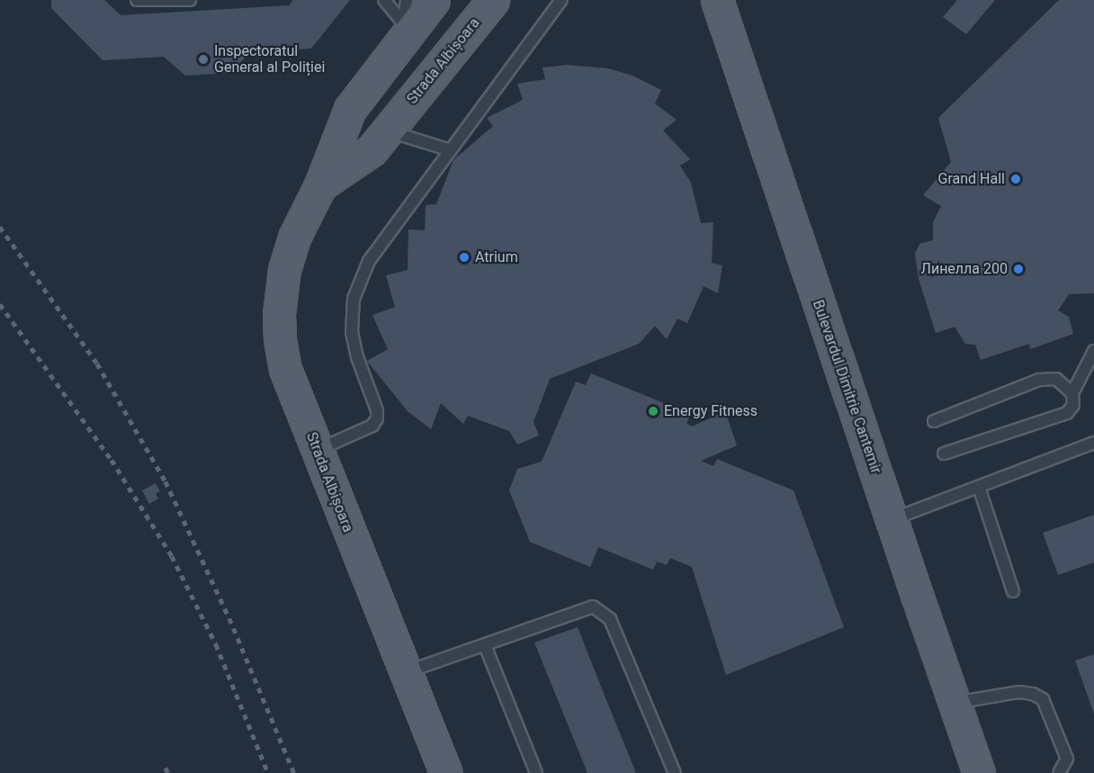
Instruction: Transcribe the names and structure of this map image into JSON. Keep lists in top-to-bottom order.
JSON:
{
  "streets": {
    "main road": ["Strada Albișoara", "Bulevardul Dimitrie Cantemir"]
  },
  "places": [
    "Inspectoratul General al Poliției",
    "Grand Hall",
    "Atrium",
    "Линелла 200",
    "Energy Fitness"
  ]
}
